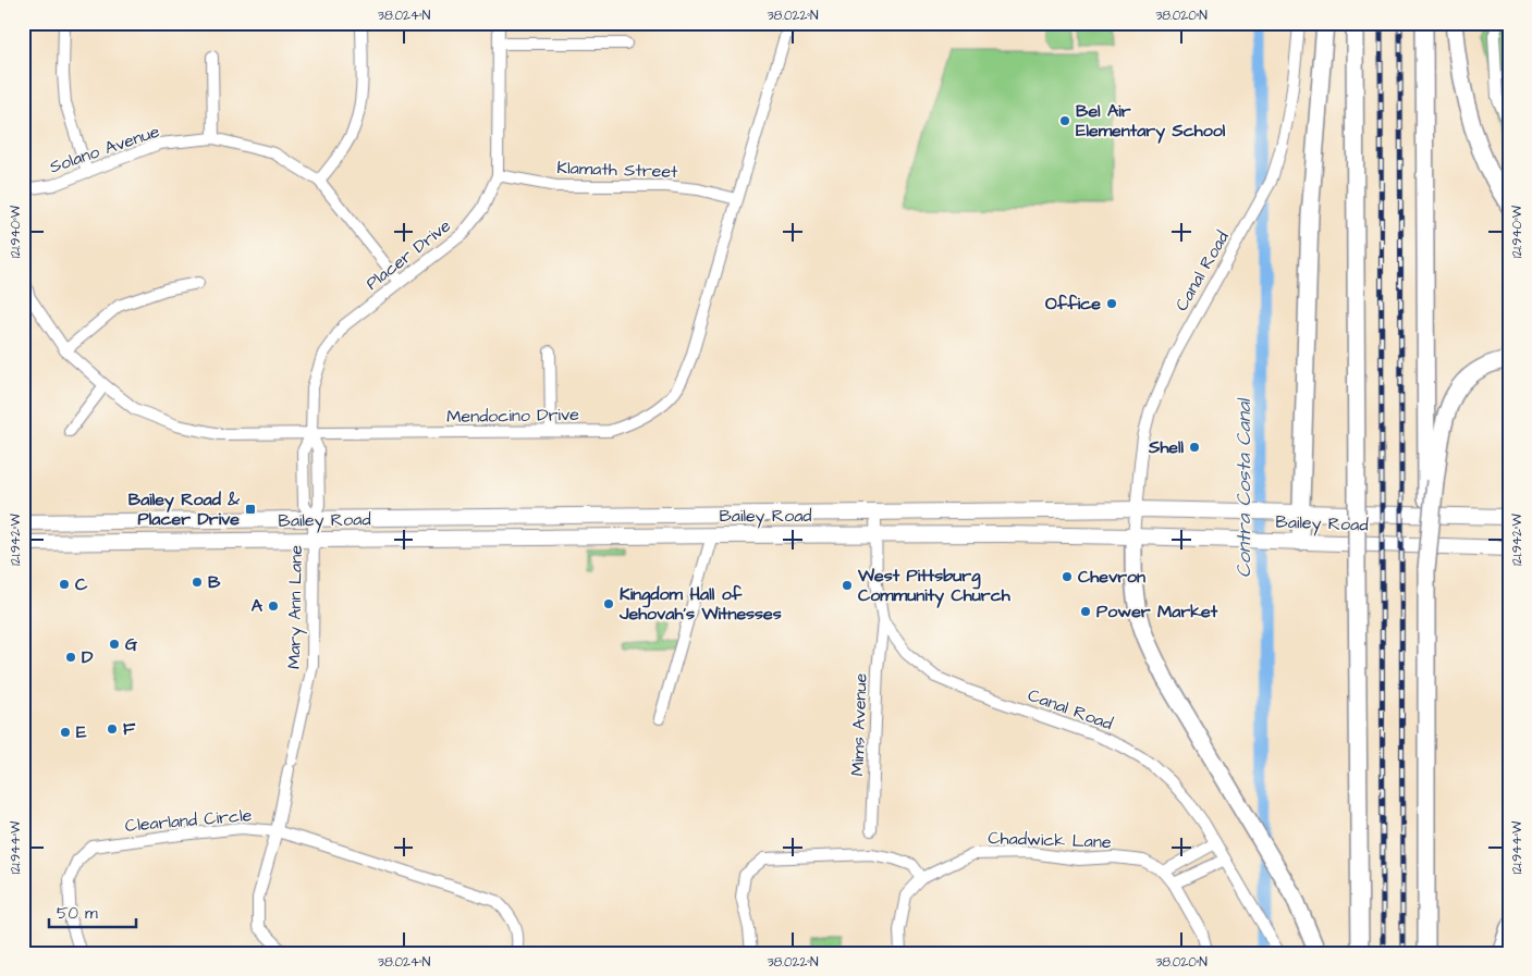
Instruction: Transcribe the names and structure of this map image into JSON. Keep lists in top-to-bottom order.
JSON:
{
  "streets": {
    "main road": ["Bailey Road"],
    "street": [
      "Solano Avenue",
      "Klamath Street",
      "Placer Drive",
      "Canal Road",
      "Mendocino Drive",
      "Mary Ann Lane",
      "Mims Avenue",
      "Clearland Circle",
      "Chadwick Lane"
    ]
  },
  "crossings": [
    ["Solano Avenue", "Placer Drive"],
    ["Klamath Street", "Placer Drive"],
    ["Klamath Street", "Mendocino Drive"],
    ["Placer Drive", "Mendocino Drive"],
    ["Placer Drive", "Bailey Road"],
    ["Placer Drive", "Mary Ann Lane"],
    ["Canal Road", "Bailey Road"],
    ["Canal Road", "Mims Avenue"],
    ["Bailey Road", "Mary Ann Lane"],
    ["Mary Ann Lane", "Clearland Circle"]
  ],
  "water": ["Contra Costa Canal"],
  "places": {
    "other": [
      "Bel Air Elementary School",
      "Office",
      "Shell",
      "Chevron",
      "B",
      "C",
      "West Pittsburg Community Church",
      "Kingdom Hall of Jehovah's Witnesses",
      "A",
      "Power Market",
      "G",
      "D",
      "F",
      "E"
    ],
    "transit": ["Bailey Road & Placer Drive"]
  },
  "scale_bar": "50 m",
  "coordinates": [
    "38.024°N",
    "38.022°N",
    "38.020°N",
    "121.940°W",
    "121.942°W",
    "121.944°W"
  ]
}
